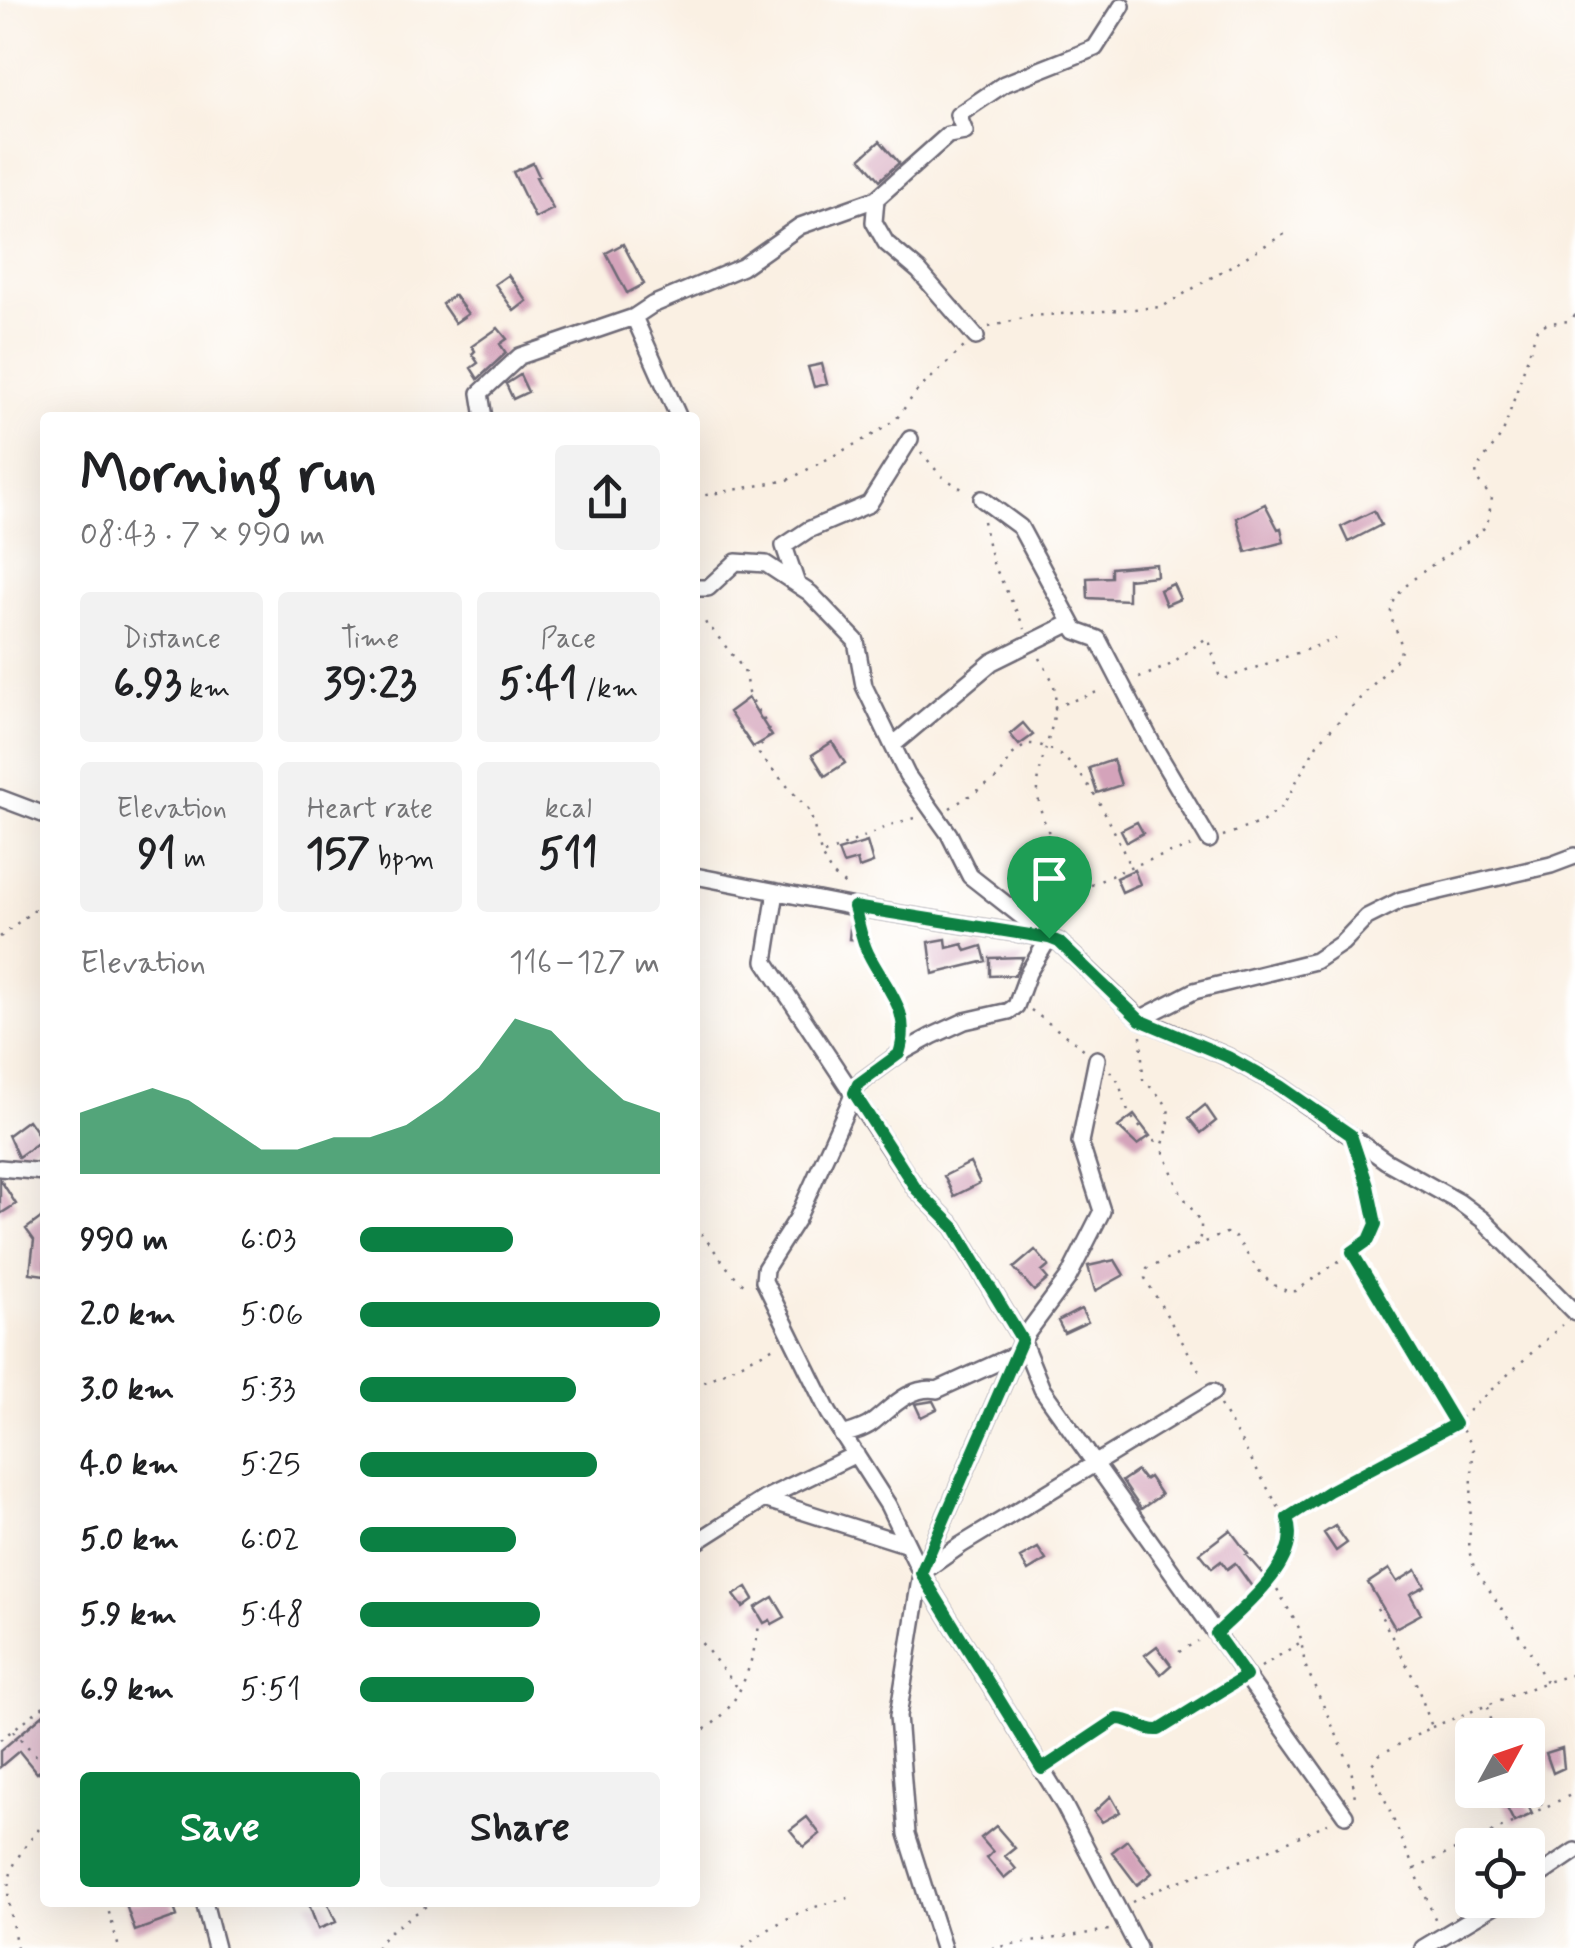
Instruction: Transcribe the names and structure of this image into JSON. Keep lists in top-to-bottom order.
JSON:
{
  "north": "top right",
  "page": {
    "heading": ["Morning run", "08:43 · 7 × 990 m"],
    "stats": [
      ["Distance", "6.93 km"],
      ["Time", "39:23"],
      ["Pace", "5:41 /km"],
      ["Elevation", "91 m"],
      ["Heart rate", "157 bpm"],
      ["kcal", "511"]
    ],
    "chart": ["Elevation", "116–127 m"],
    "list": [
      {
        "name": "990 m",
        "note": "6:03"
      },
      {
        "name": "2.0 km",
        "note": "5:06"
      },
      {
        "name": "3.0 km",
        "note": "5:33"
      },
      {
        "name": "4.0 km",
        "note": "5:25"
      },
      {
        "name": "5.0 km",
        "note": "6:02"
      },
      {
        "name": "5.9 km",
        "note": "5:48"
      },
      {
        "name": "6.9 km",
        "note": "5:51"
      }
    ],
    "buttons": ["Save", "Share"]
  }
}
